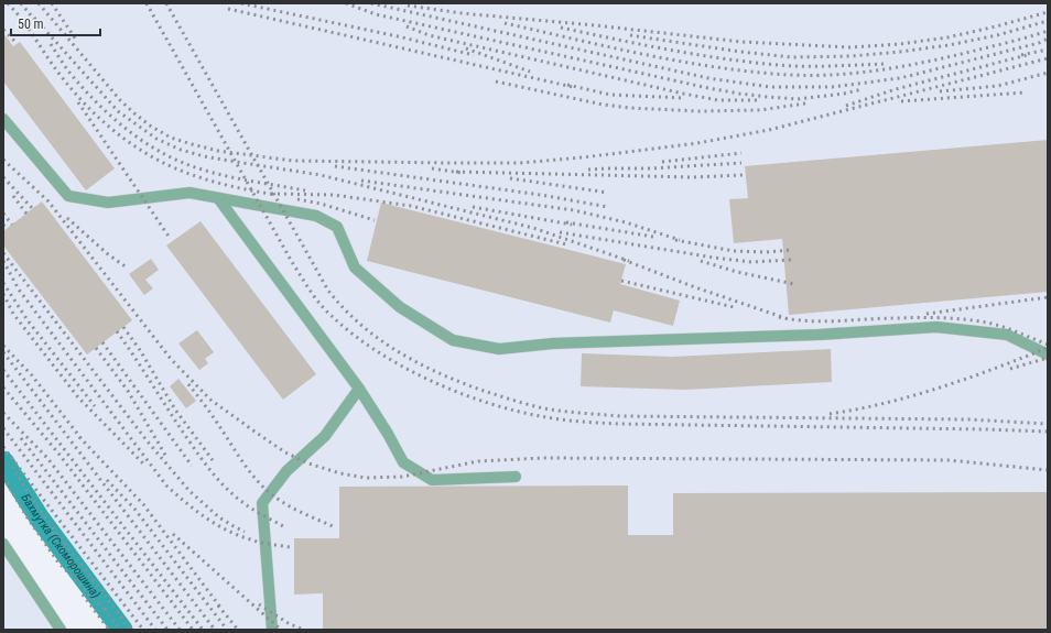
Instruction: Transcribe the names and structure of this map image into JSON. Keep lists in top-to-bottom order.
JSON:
{
  "water": ["Бахмутка (Скоморошина)"],
  "scale_bar": "50 m"
}
